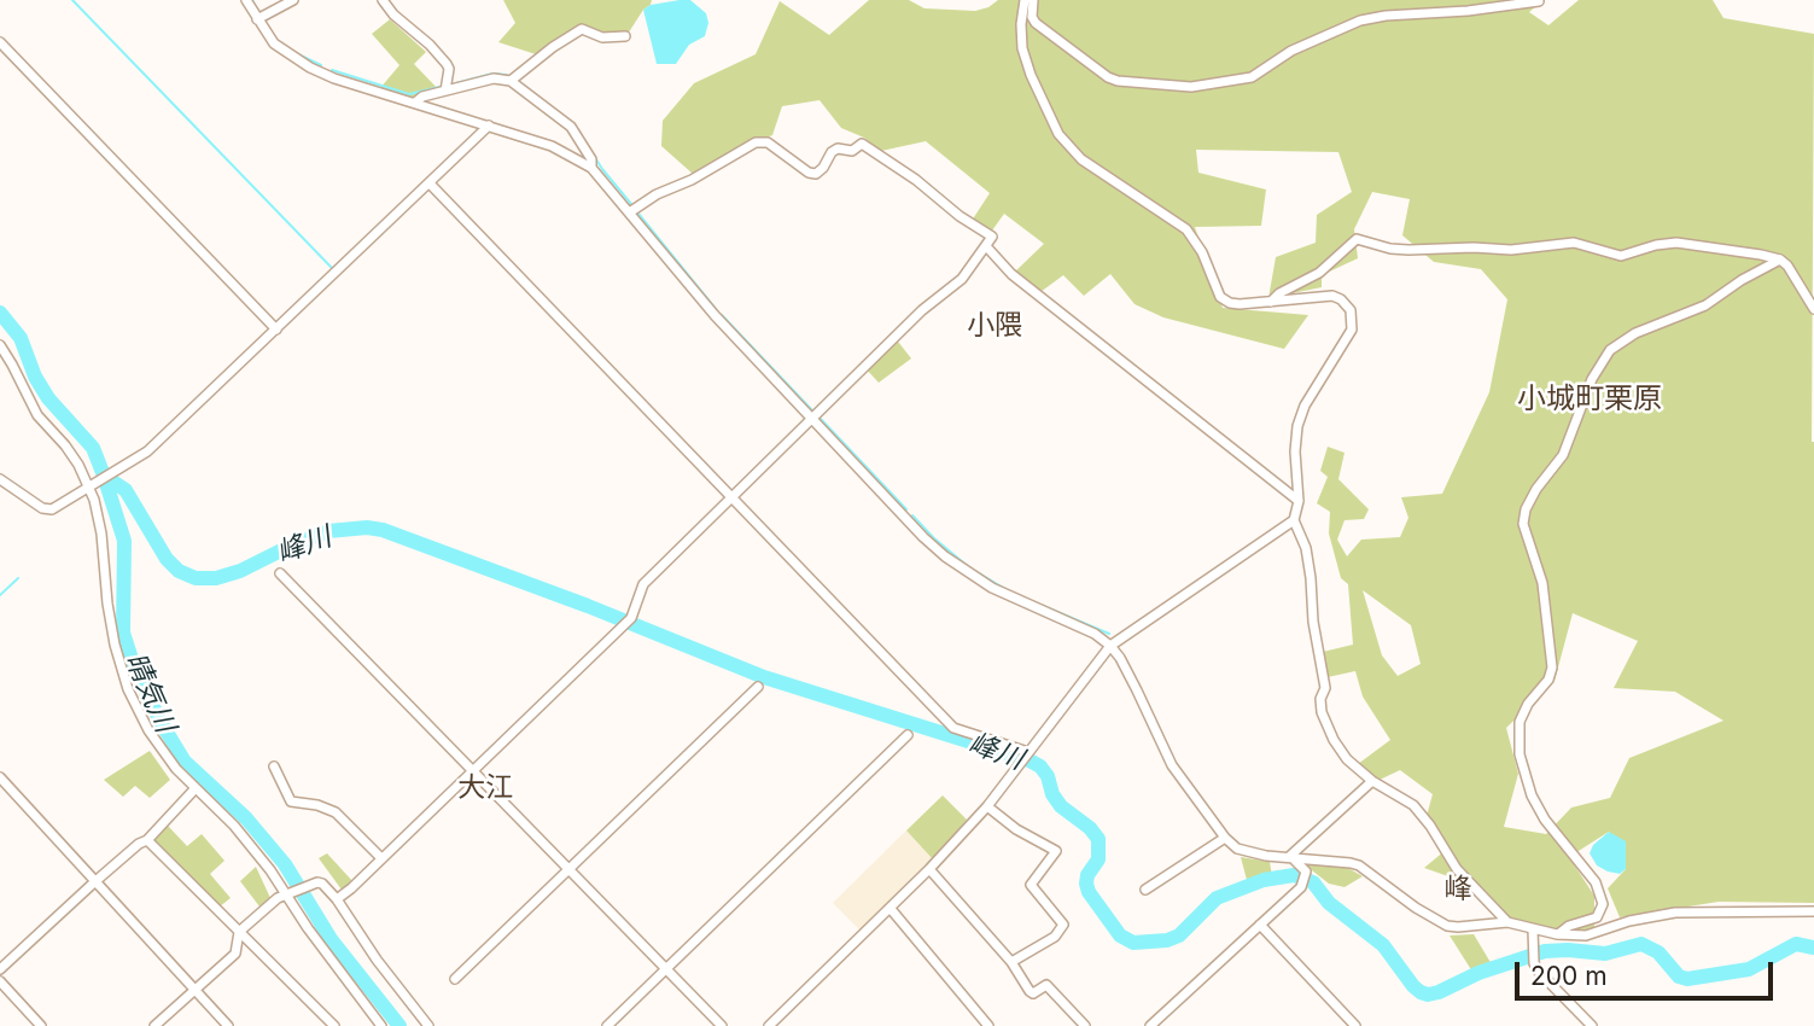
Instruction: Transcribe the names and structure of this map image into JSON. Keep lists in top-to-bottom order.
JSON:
{
  "districts": [
    "小隈",
    "小城町栗原",
    "大江",
    "峰"
  ],
  "water": ["峰川", "晴気川"],
  "scale_bar": "200 m"
}
